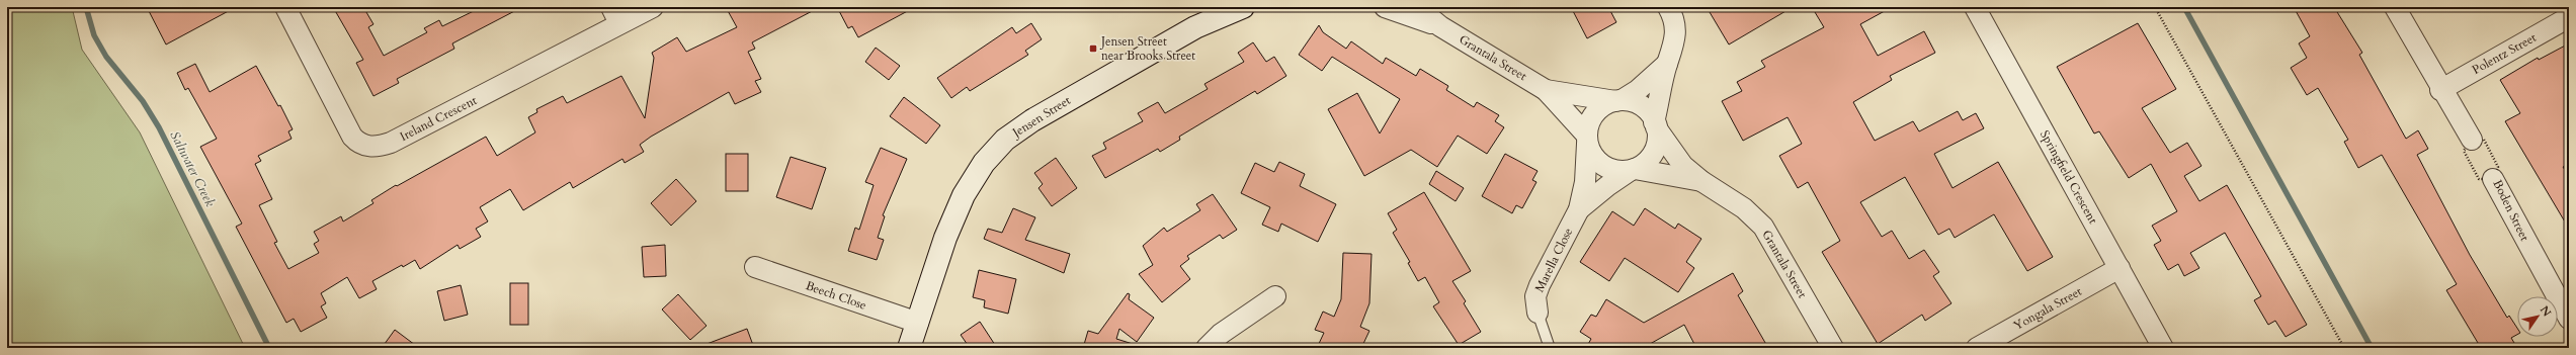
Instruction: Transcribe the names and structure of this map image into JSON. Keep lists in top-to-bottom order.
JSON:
{
  "streets": {
    "street": [
      "Polentz Street",
      "Grantala Street",
      "Jensen Street",
      "Ireland Crescent",
      "Springfield Crescent",
      "Boden Street",
      "Marella Close",
      "Beech Close",
      "Yongala Street"
    ]
  },
  "crossings": [
    ["Grantala Street", "Marella Close"],
    ["Jensen Street", "Beech Close"],
    ["Springfield Crescent", "Yongala Street"]
  ],
  "water": ["Saltwater Creek"],
  "places": {
    "transit": ["Jensen Street near Brooks Street"]
  },
  "north": "top right"
}
